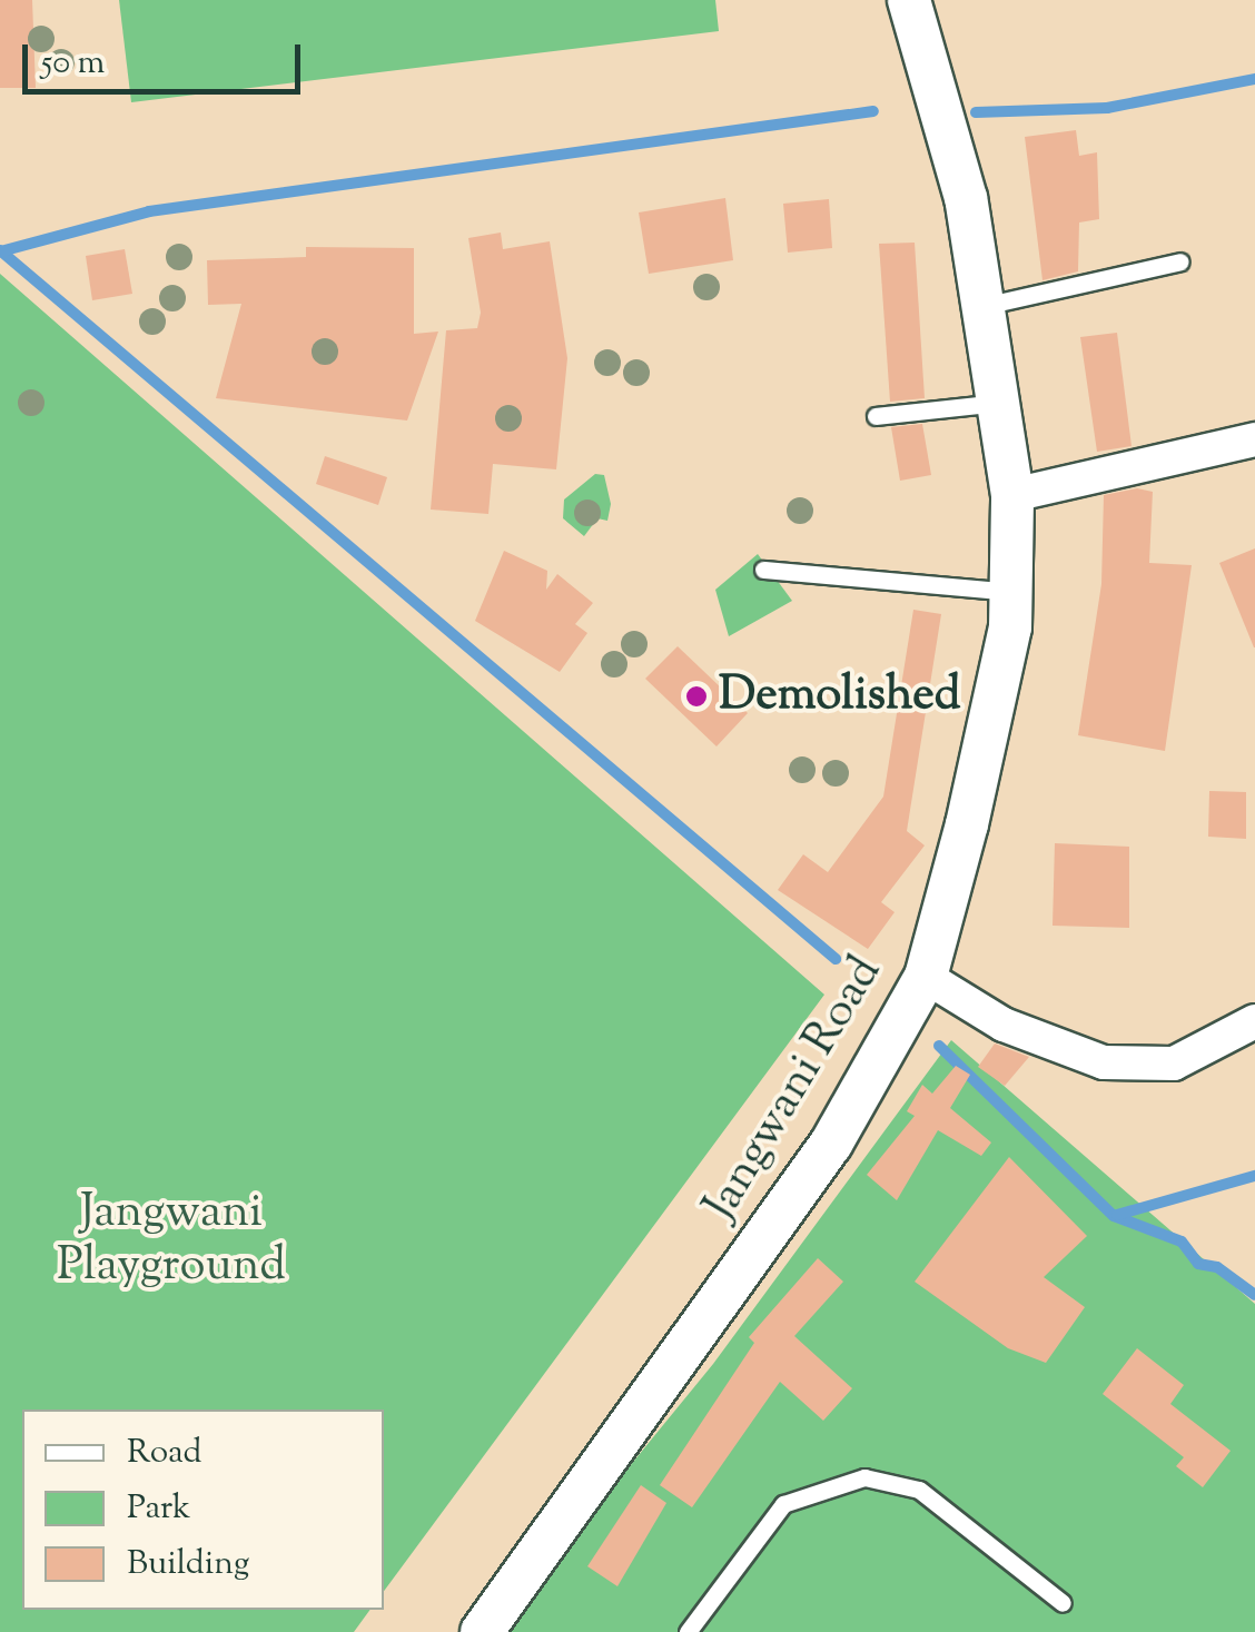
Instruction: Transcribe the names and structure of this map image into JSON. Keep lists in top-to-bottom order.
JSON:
{
  "streets": {
    "street": ["Jangwani Road"]
  },
  "parks": ["Jangwani Playground"],
  "places": ["Demolished"],
  "legend": ["Road", "Park", "Building"],
  "scale_bar": "50 m"
}
